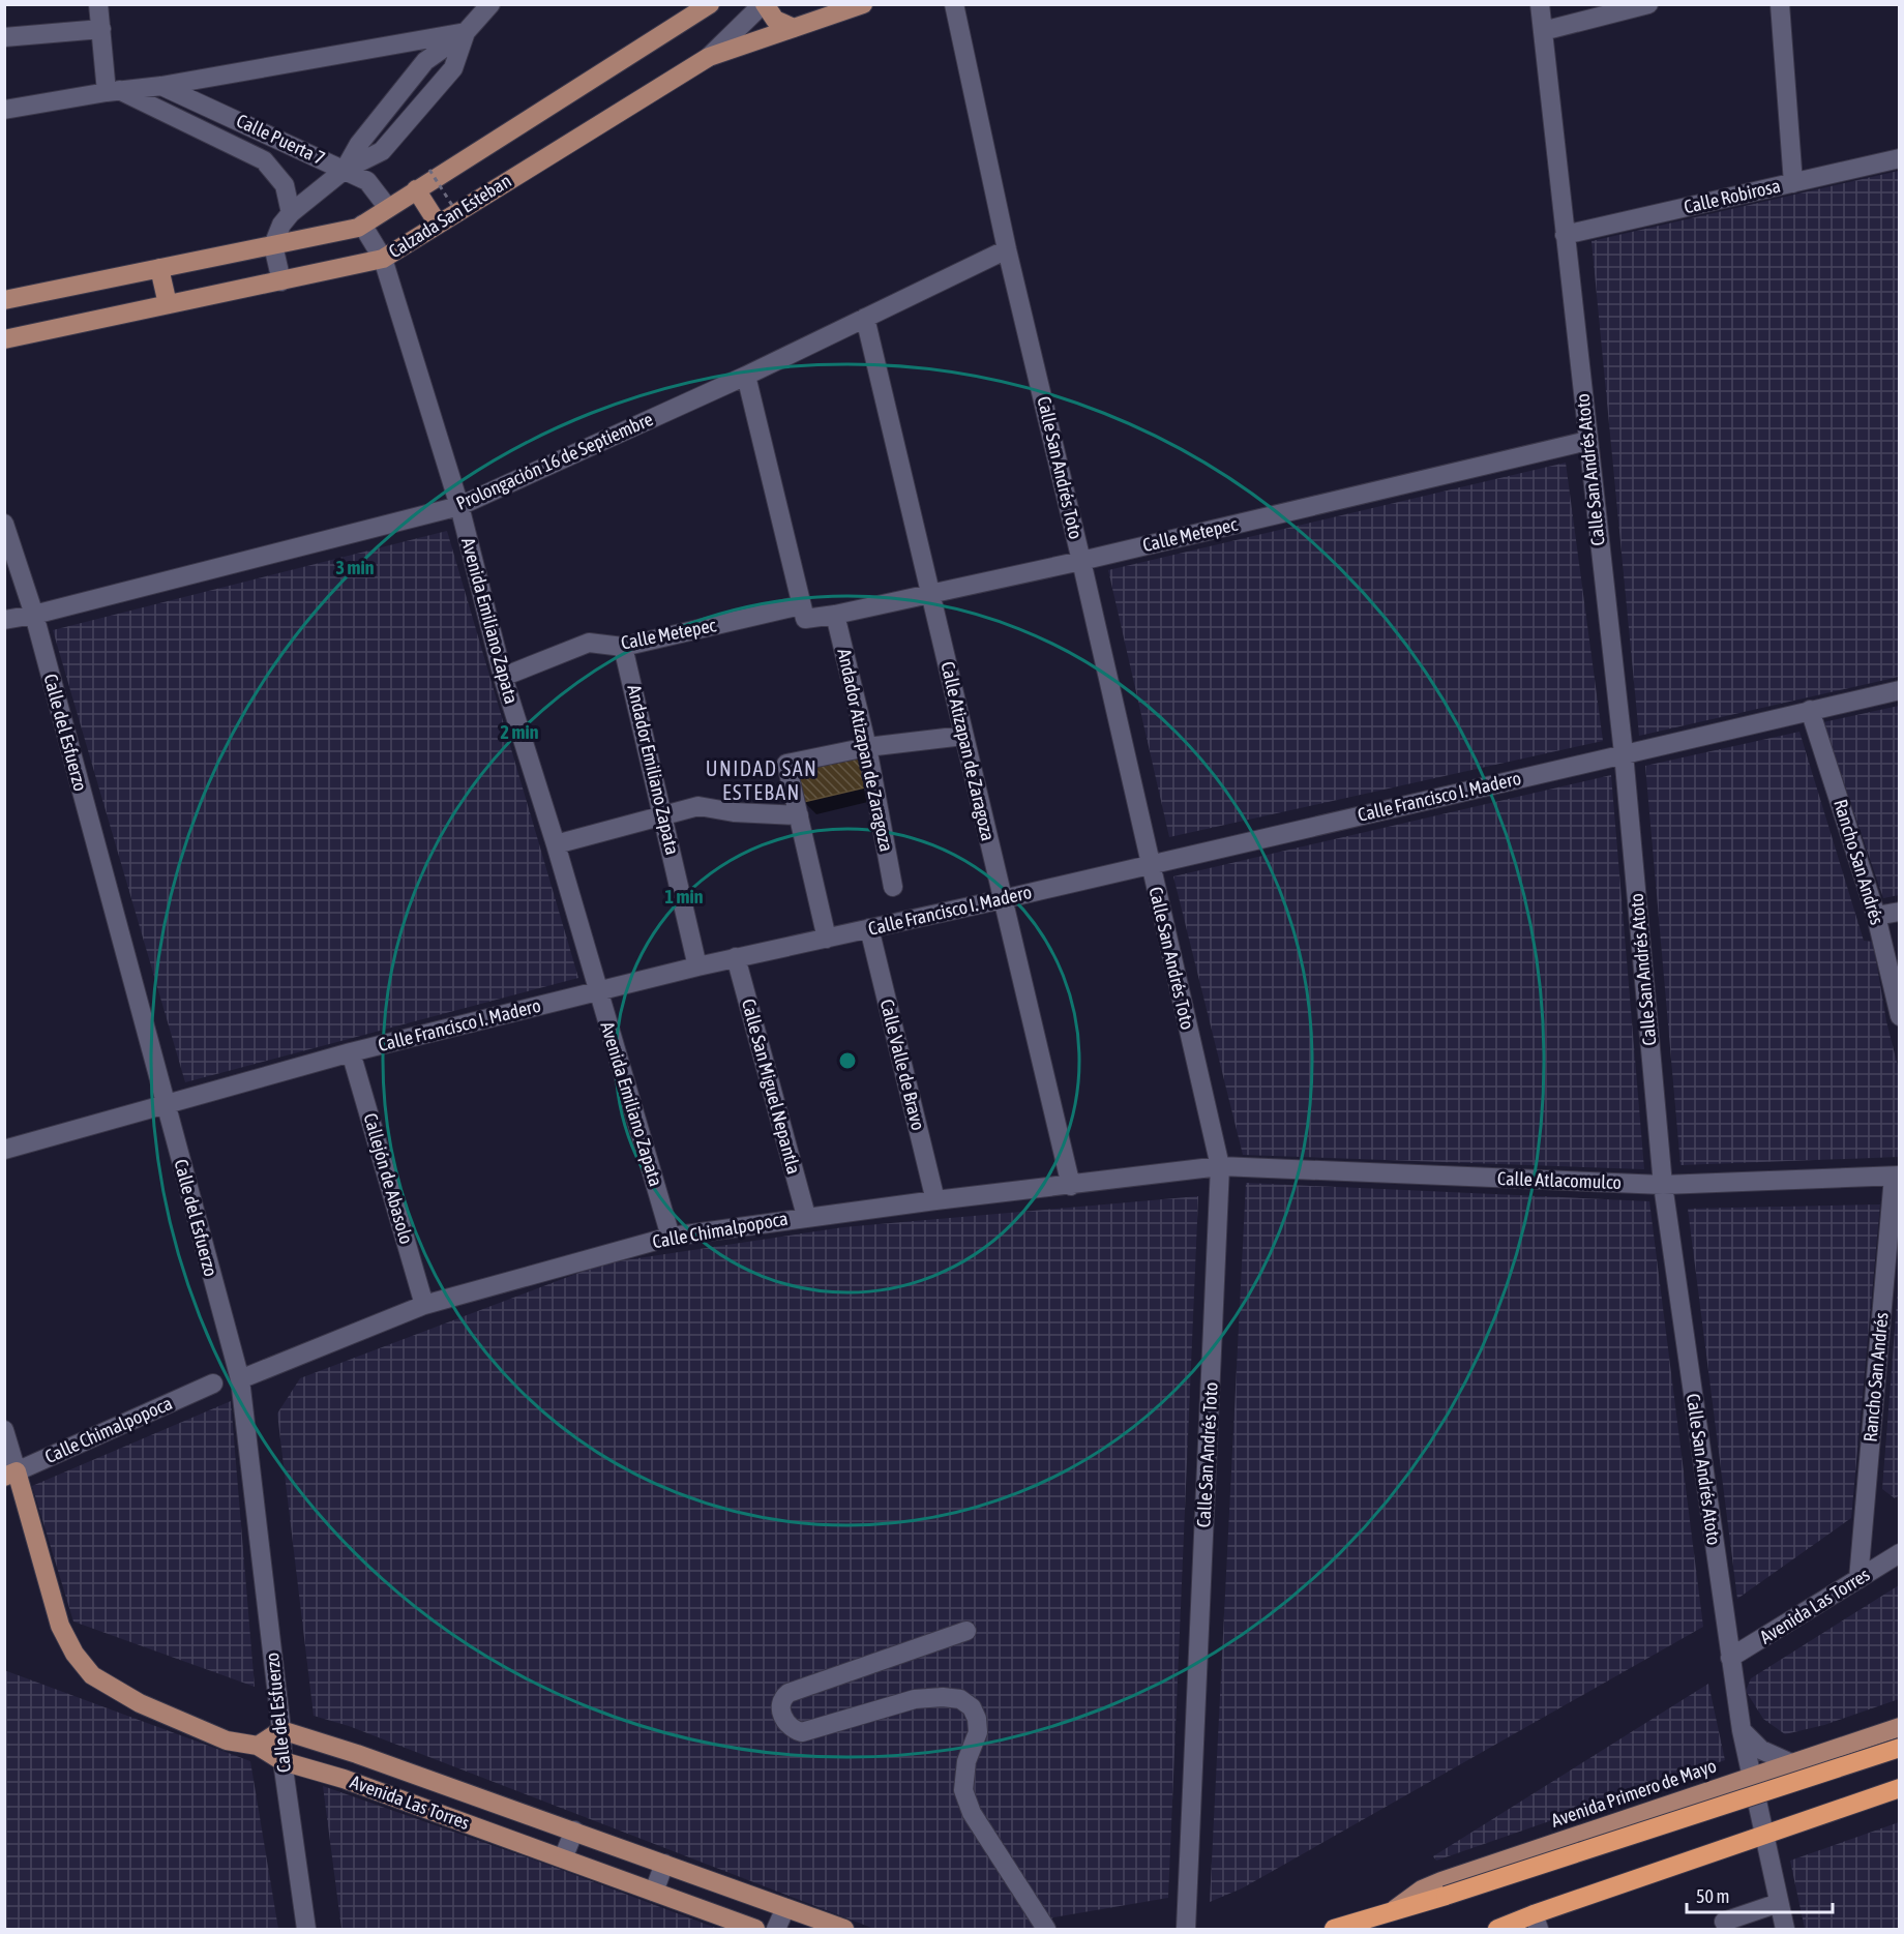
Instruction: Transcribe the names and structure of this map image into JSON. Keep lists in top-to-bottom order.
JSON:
{
  "streets": {
    "highway": ["Avenida Primero de Mayo"],
    "main road": ["Calzada San Esteban", "Avenida Las Torres"],
    "street": [
      "Calle Puerta 7",
      "Calle Robirosa",
      "Prolongación 16 de Septiembre",
      "Calle San Andrés Toto",
      "Calle San Andrés Atoto",
      "Calle Metepec",
      "Avenida Emiliano Zapata",
      "Calle del Esfuerzo",
      "Andador Atizapan de Zaragoza",
      "Calle Atizapan de Zaragoza",
      "Andador Emiliano Zapata",
      "Calle Francisco I. Madero",
      "Rancho San Andrés",
      "Calle Valle de Bravo",
      "Calle San Miguel Nepantla",
      "Callejón de Abasolo",
      "Calle Atlacomulco",
      "Calle Chimalpopoca"
    ]
  },
  "crossings": [
    ["Calle Robirosa", "Calle San Andrés Atoto"],
    ["Calzada San Esteban", "Avenida Emiliano Zapata"],
    ["Prolongación 16 de Septiembre", "Calle San Andrés Toto"],
    ["Prolongación 16 de Septiembre", "Avenida Emiliano Zapata"],
    ["Prolongación 16 de Septiembre", "Calle del Esfuerzo"],
    ["Prolongación 16 de Septiembre", "Calle Atizapan de Zaragoza"],
    ["Calle San Andrés Toto", "Calle Metepec"],
    ["Calle San Andrés Toto", "Calle Francisco I. Madero"],
    ["Calle San Andrés Toto", "Calle Atlacomulco"],
    ["Calle San Andrés Toto", "Calle Chimalpopoca"],
    ["Calle San Andrés Atoto", "Calle Metepec"],
    ["Calle San Andrés Atoto", "Calle Francisco I. Madero"],
    ["Calle San Andrés Atoto", "Calle Atlacomulco"],
    ["Calle San Andrés Atoto", "Avenida Las Torres"],
    ["Calle San Andrés Atoto", "Avenida Primero de Mayo"],
    ["Calle Metepec", "Avenida Emiliano Zapata"],
    ["Calle Metepec", "Andador Atizapan de Zaragoza"],
    ["Calle Metepec", "Calle Atizapan de Zaragoza"],
    ["Calle Metepec", "Andador Emiliano Zapata"],
    ["Avenida Emiliano Zapata", "Calle Francisco I. Madero"],
    ["Avenida Emiliano Zapata", "Calle Chimalpopoca"],
    ["Calle del Esfuerzo", "Calle Francisco I. Madero"],
    ["Calle del Esfuerzo", "Calle Chimalpopoca"],
    ["Calle del Esfuerzo", "Avenida Las Torres"],
    ["Calle Atizapan de Zaragoza", "Calle Francisco I. Madero"],
    ["Calle Atizapan de Zaragoza", "Calle Chimalpopoca"],
    ["Andador Emiliano Zapata", "Calle Francisco I. Madero"],
    ["Calle Francisco I. Madero", "Rancho San Andrés"],
    ["Calle Francisco I. Madero", "Calle Valle de Bravo"],
    ["Calle Francisco I. Madero", "Calle San Miguel Nepantla"],
    ["Calle Francisco I. Madero", "Callejón de Abasolo"],
    ["Rancho San Andrés", "Calle Atlacomulco"],
    ["Rancho San Andrés", "Avenida Las Torres"],
    ["Calle Valle de Bravo", "Calle Chimalpopoca"],
    ["Calle San Miguel Nepantla", "Calle Chimalpopoca"],
    ["Callejón de Abasolo", "Calle Chimalpopoca"],
    ["Calle Atlacomulco", "Calle Chimalpopoca"],
    ["Calle Chimalpopoca", "Avenida Las Torres"]
  ],
  "districts": ["UNIDAD SAN ESTEBAN"],
  "scale_bar": "50 m",
  "rings": ["3 min", "2 min", "1 min"]
}
